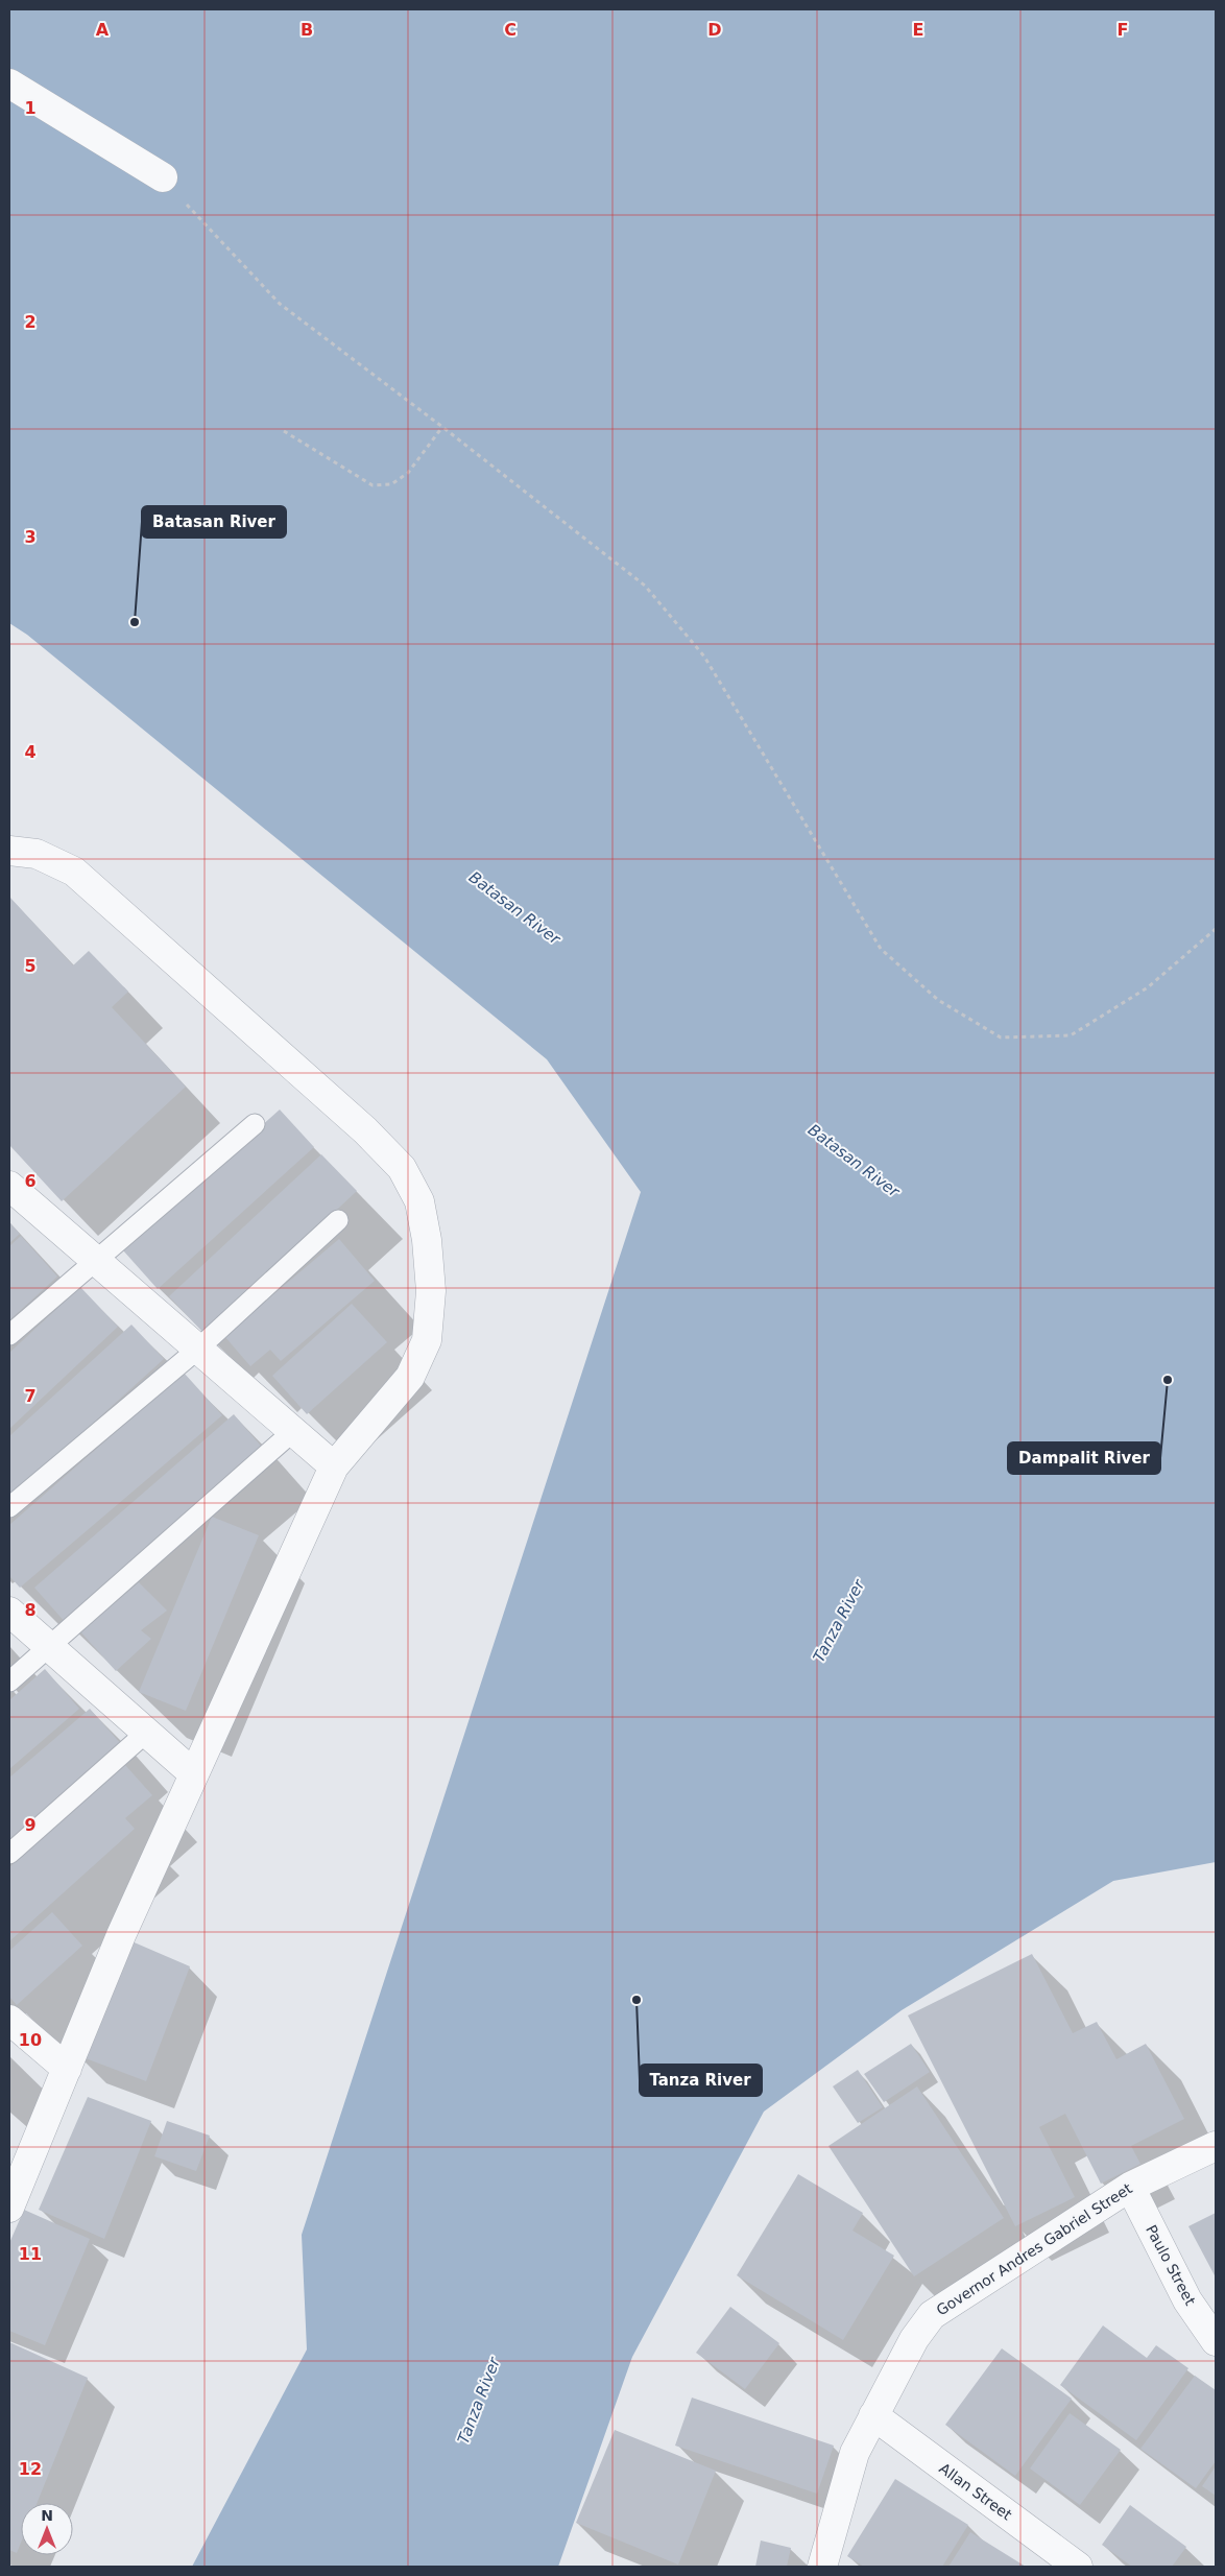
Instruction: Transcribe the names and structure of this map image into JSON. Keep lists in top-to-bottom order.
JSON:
{
  "streets": {
    "street": ["Governor Andres Gabriel Street", "Paulo Street", "Allan Street"]
  },
  "crossings": [
    ["Governor Andres Gabriel Street", "Paulo Street"],
    ["Governor Andres Gabriel Street", "Allan Street"]
  ],
  "water": ["Batasan River", "Tanza River"],
  "places": ["Batasan River", "Dampalit River", "Tanza River"],
  "north": "top",
  "grid": {
    "columns": [
      "A",
      "B",
      "C",
      "D",
      "E",
      "F"
    ],
    "rows": [
      "1",
      "2",
      "3",
      "4",
      "5",
      "6",
      "7",
      "8",
      "9",
      "10",
      "11",
      "12"
    ]
  }
}
